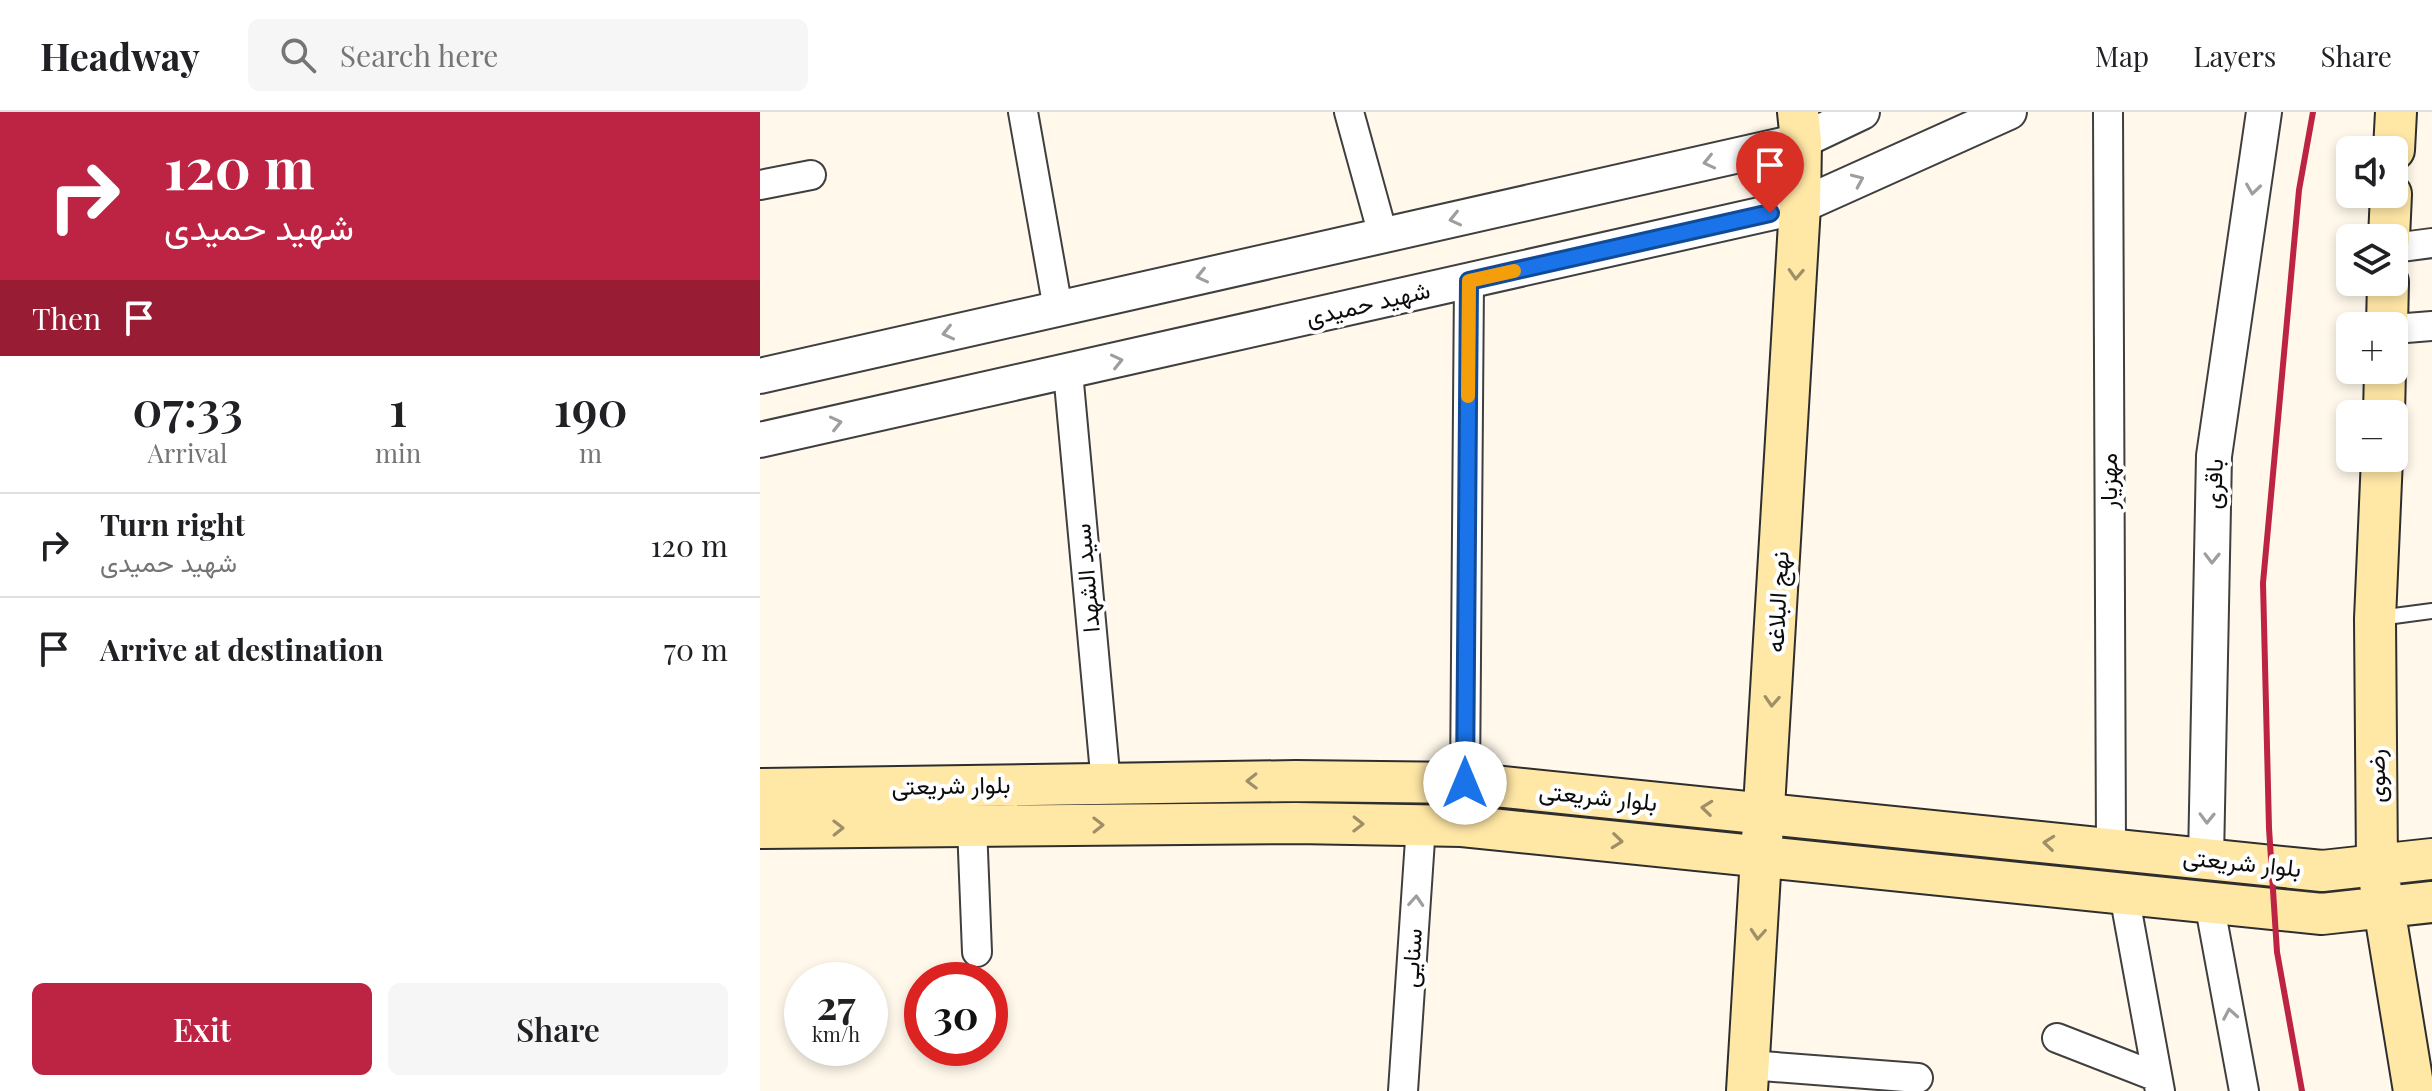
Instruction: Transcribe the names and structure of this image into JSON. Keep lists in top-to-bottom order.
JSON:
{
  "streets": {
    "main road": ["نهج البلاغه", "رضوی", "بلوار شریعتی"],
    "street": [
      "شهید حمیدی",
      "مهزیار",
      "باقری",
      "سید الشهدا",
      "سنایی"
    ]
  },
  "crossings": [
    ["شهید حمیدی", "سید الشهدا"],
    ["شهید حمیدی", "نهج البلاغه"],
    ["مهزیار", "بلوار شریعتی"],
    ["باقری", "بلوار شریعتی"],
    ["سید الشهدا", "بلوار شریعتی"],
    ["نهج البلاغه", "بلوار شریعتی"],
    ["رضوی", "بلوار شریعتی"],
    ["بلوار شریعتی", "سنایی"]
  ],
  "one_way": ["باقری", "نهج البلاغه", "سنایی"],
  "page": {
    "header": "Headway",
    "search": "Search here",
    "nav": ["Map", "Layers", "Share"],
    "turn": ["120 m", "شهید حمیدی"],
    "map_buttons": ["+", "−"],
    "then": "Then",
    "eta": [
      "07:33",
      "Arrival",
      "1",
      "min",
      "190",
      "m"
    ],
    "list": [
      {
        "name": "Turn right",
        "note": "شهید حمیدی",
        "value": "120 m"
      },
      {
        "name": "Arrive at destination",
        "value": "70 m"
      }
    ],
    "speed": "27 km/h",
    "limit": "30",
    "buttons": ["Exit", "Share"]
  }
}
